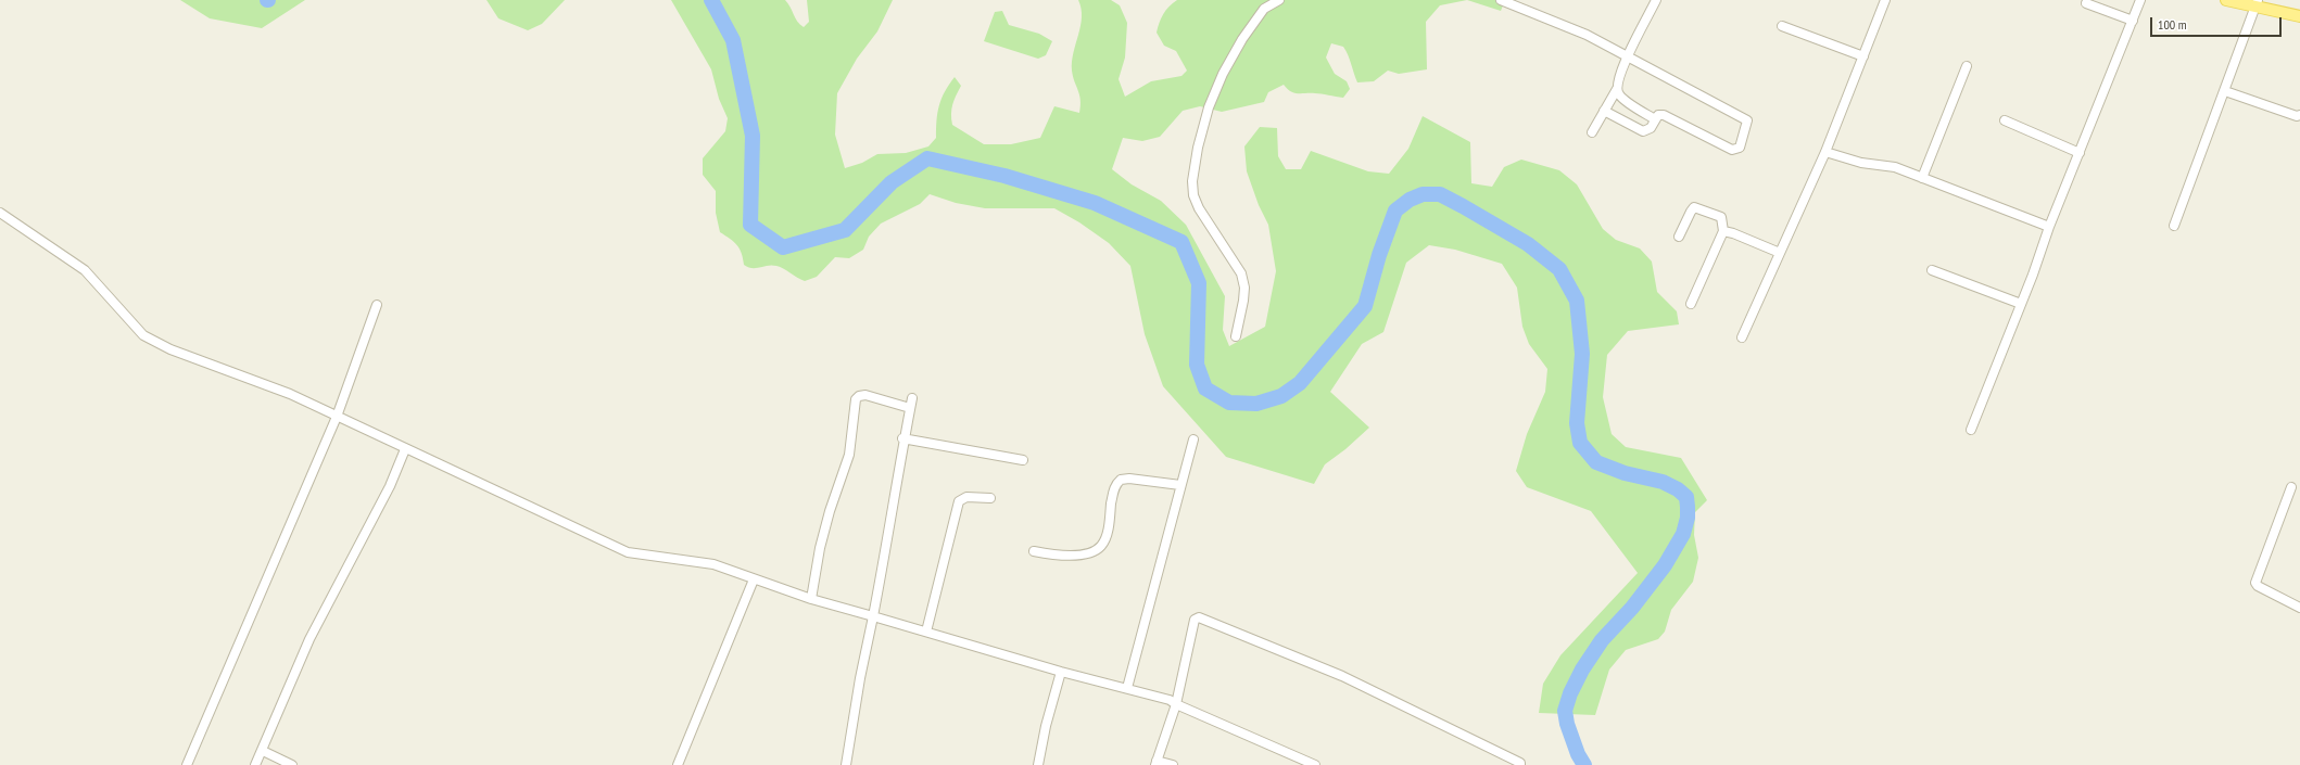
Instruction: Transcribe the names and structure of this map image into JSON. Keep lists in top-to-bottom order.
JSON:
{
  "scale_bar": "100 m"
}
